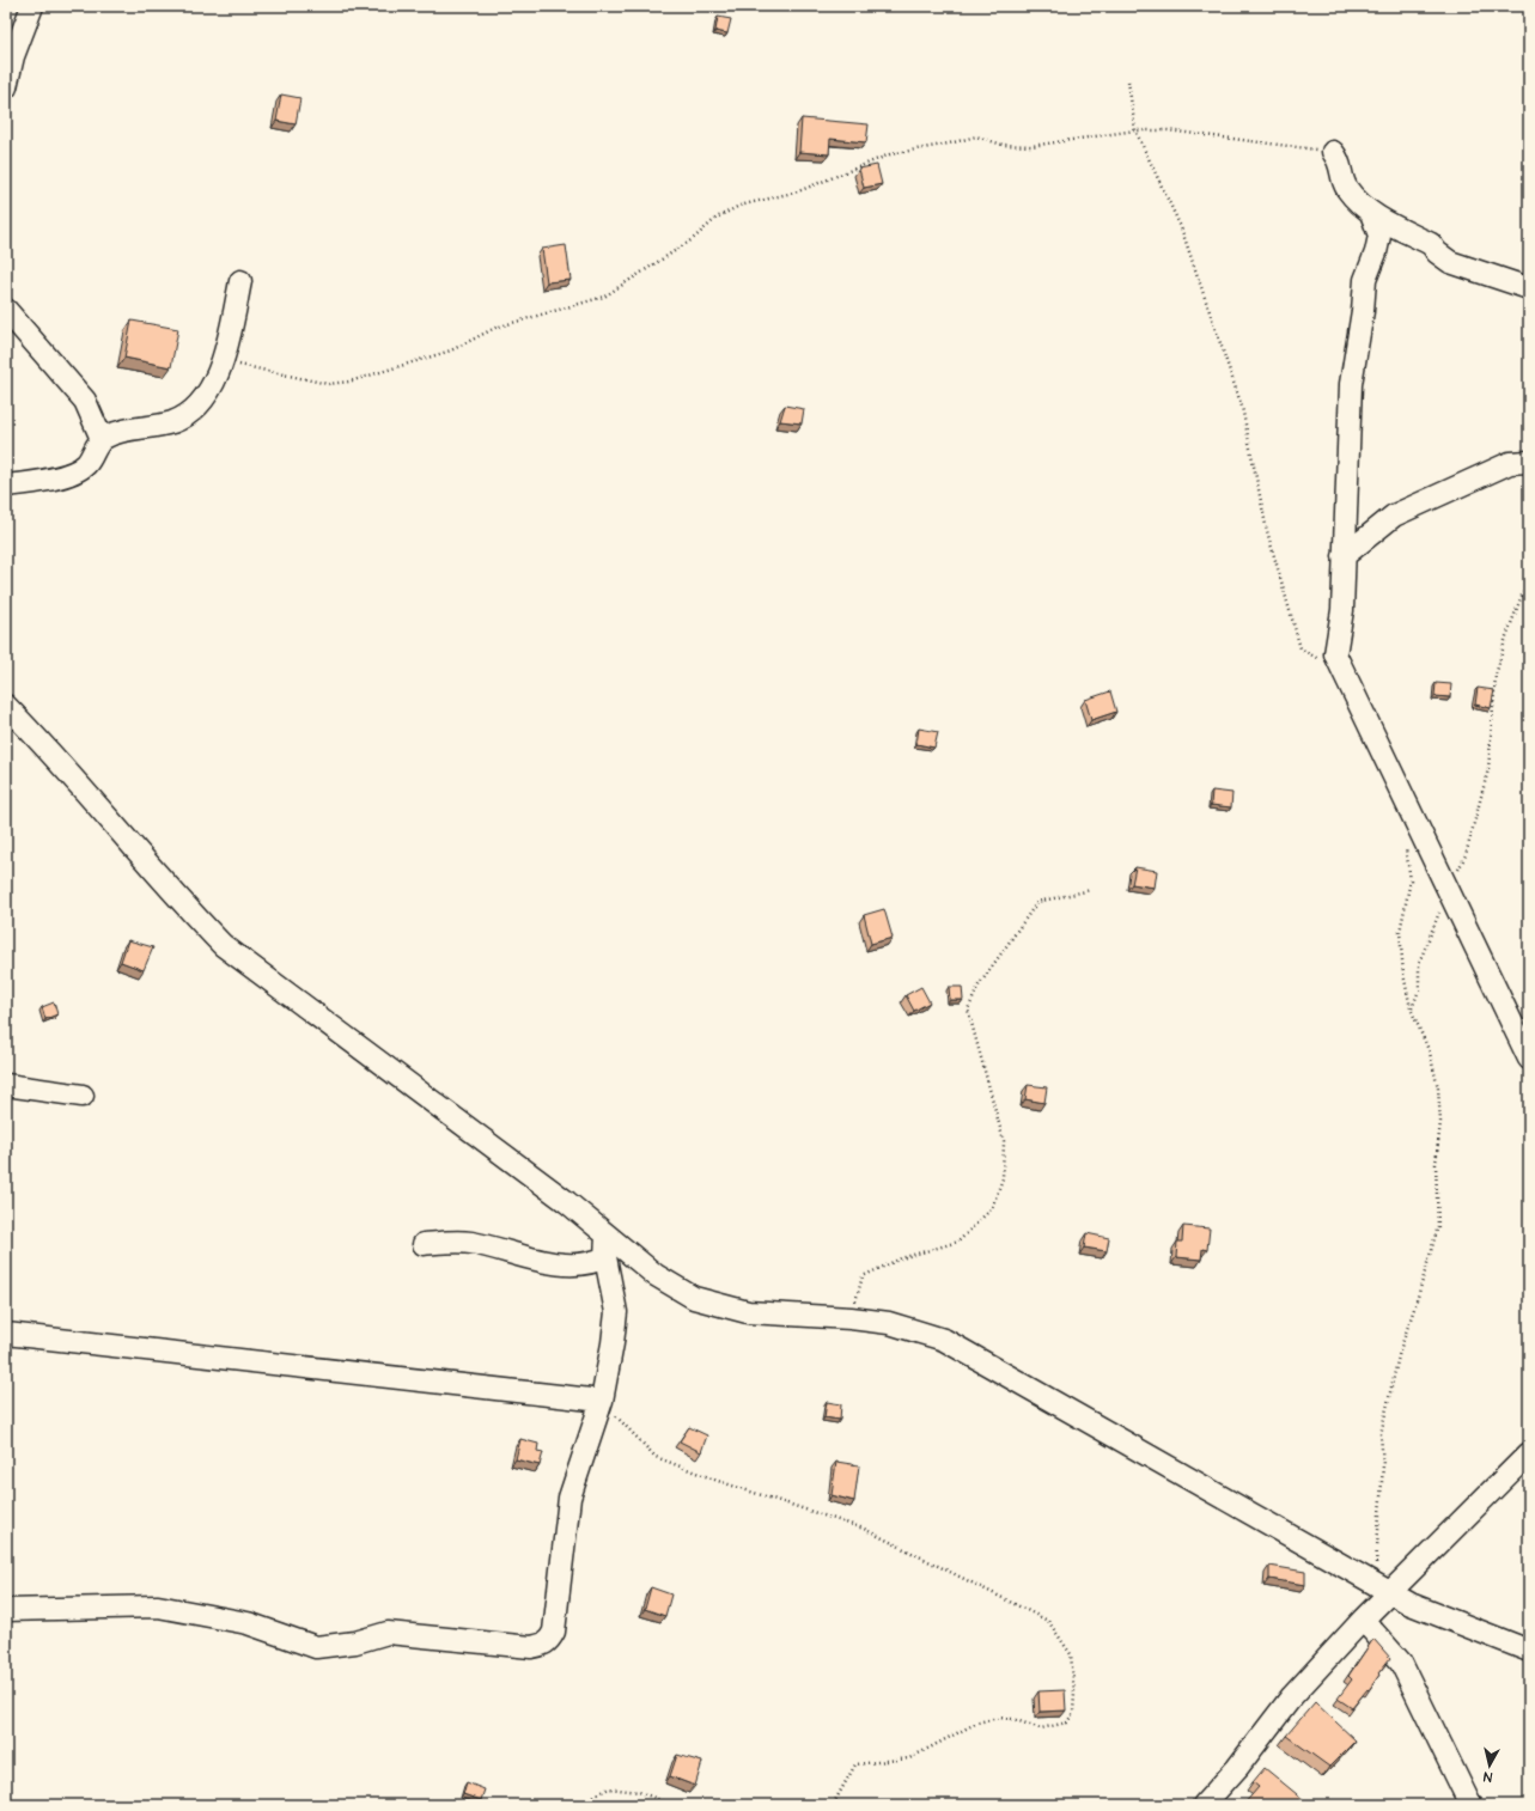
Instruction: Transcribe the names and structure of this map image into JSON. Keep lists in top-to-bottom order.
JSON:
{
  "north": "bottom"
}
